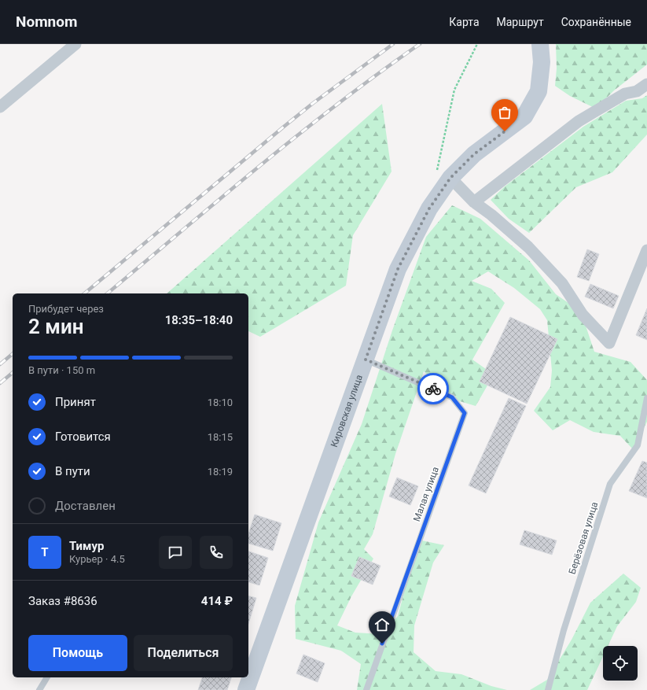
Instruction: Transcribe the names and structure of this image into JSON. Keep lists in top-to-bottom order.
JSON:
{
  "streets": {
    "main road": ["Кировская улица"],
    "lane": ["Малая улица", "Берёзовая улица"]
  },
  "crossings": [
    ["Кировская улица", "Малая улица"]
  ],
  "page": {
    "header": "Nomnom",
    "nav": ["Карта", "Маршрут", "Сохранённые"],
    "heading": ["2 мин", "Прибудет через", "18:35–18:40"],
    "panel": [
      "Тимур",
      "Курьер · 4.5",
      "Заказ #8636",
      "414 ₽"
    ],
    "bar": "В пути · 150 m",
    "list": [
      ["Принят", "18:10"],
      ["Готовится", "18:15"],
      ["В пути", "18:19"],
      "Доставлен"
    ],
    "round": "Т",
    "buttons": ["Помощь", "Поделиться"]
  }
}
